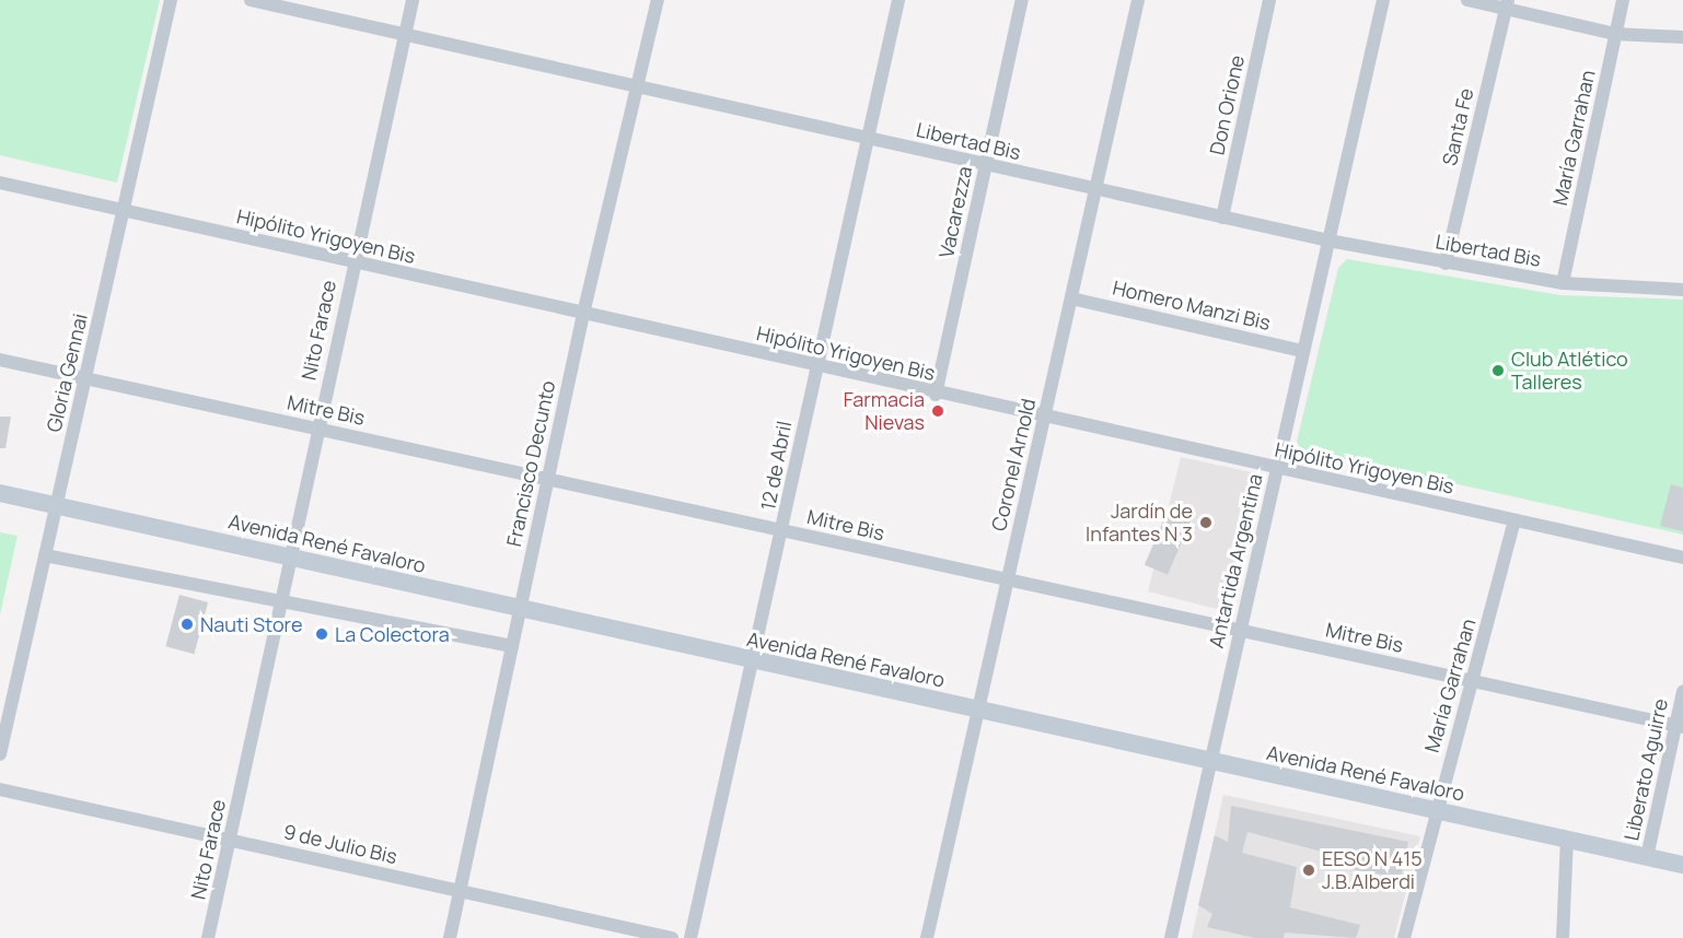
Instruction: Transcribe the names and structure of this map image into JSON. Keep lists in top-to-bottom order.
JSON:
{
  "streets": {
    "main road": ["Avenida René Favaloro"],
    "street": [
      "Don Orione",
      "Santa Fe",
      "María Garrahan",
      "Libertad Bis",
      "Vacarezza",
      "Hipólito Yrigoyen Bis",
      "Homero Manzi Bis",
      "Nito Farace",
      "Gloria Gennai",
      "Mitre Bis",
      "Francisco Decunto",
      "Coronel Arnold",
      "12 de Abril",
      "Antartida Argentina",
      "Liberato Aguirre",
      "9 de Julio Bis"
    ]
  },
  "crossings": [
    ["Don Orione", "Libertad Bis"],
    ["Santa Fe", "Libertad Bis"],
    ["María Garrahan", "Libertad Bis"],
    ["María Garrahan", "Hipólito Yrigoyen Bis"],
    ["María Garrahan", "Mitre Bis"],
    ["María Garrahan", "Avenida René Favaloro"],
    ["Libertad Bis", "Vacarezza"],
    ["Libertad Bis", "Nito Farace"],
    ["Libertad Bis", "Francisco Decunto"],
    ["Libertad Bis", "Coronel Arnold"],
    ["Libertad Bis", "12 de Abril"],
    ["Libertad Bis", "Antartida Argentina"],
    ["Vacarezza", "Hipólito Yrigoyen Bis"],
    ["Hipólito Yrigoyen Bis", "Nito Farace"],
    ["Hipólito Yrigoyen Bis", "Gloria Gennai"],
    ["Hipólito Yrigoyen Bis", "Francisco Decunto"],
    ["Hipólito Yrigoyen Bis", "Coronel Arnold"],
    ["Hipólito Yrigoyen Bis", "12 de Abril"],
    ["Hipólito Yrigoyen Bis", "Antartida Argentina"],
    ["Homero Manzi Bis", "Coronel Arnold"],
    ["Homero Manzi Bis", "Antartida Argentina"],
    ["Nito Farace", "Mitre Bis"],
    ["Nito Farace", "Avenida René Favaloro"],
    ["Nito Farace", "9 de Julio Bis"],
    ["Gloria Gennai", "Mitre Bis"],
    ["Gloria Gennai", "Avenida René Favaloro"],
    ["Mitre Bis", "Francisco Decunto"],
    ["Mitre Bis", "Coronel Arnold"],
    ["Mitre Bis", "12 de Abril"],
    ["Mitre Bis", "Antartida Argentina"],
    ["Mitre Bis", "Liberato Aguirre"],
    ["Francisco Decunto", "Avenida René Favaloro"],
    ["Francisco Decunto", "9 de Julio Bis"],
    ["Coronel Arnold", "Avenida René Favaloro"],
    ["12 de Abril", "Avenida René Favaloro"],
    ["Avenida René Favaloro", "Antartida Argentina"],
    ["Avenida René Favaloro", "Liberato Aguirre"]
  ],
  "places": [
    "Club Atlético Talleres",
    "Farmacia Nievas",
    "Jardín de Infantes N 3",
    "Nauti Store",
    "La Colectora",
    "EESO N 415 J.B.Alberdi"
  ]
}
